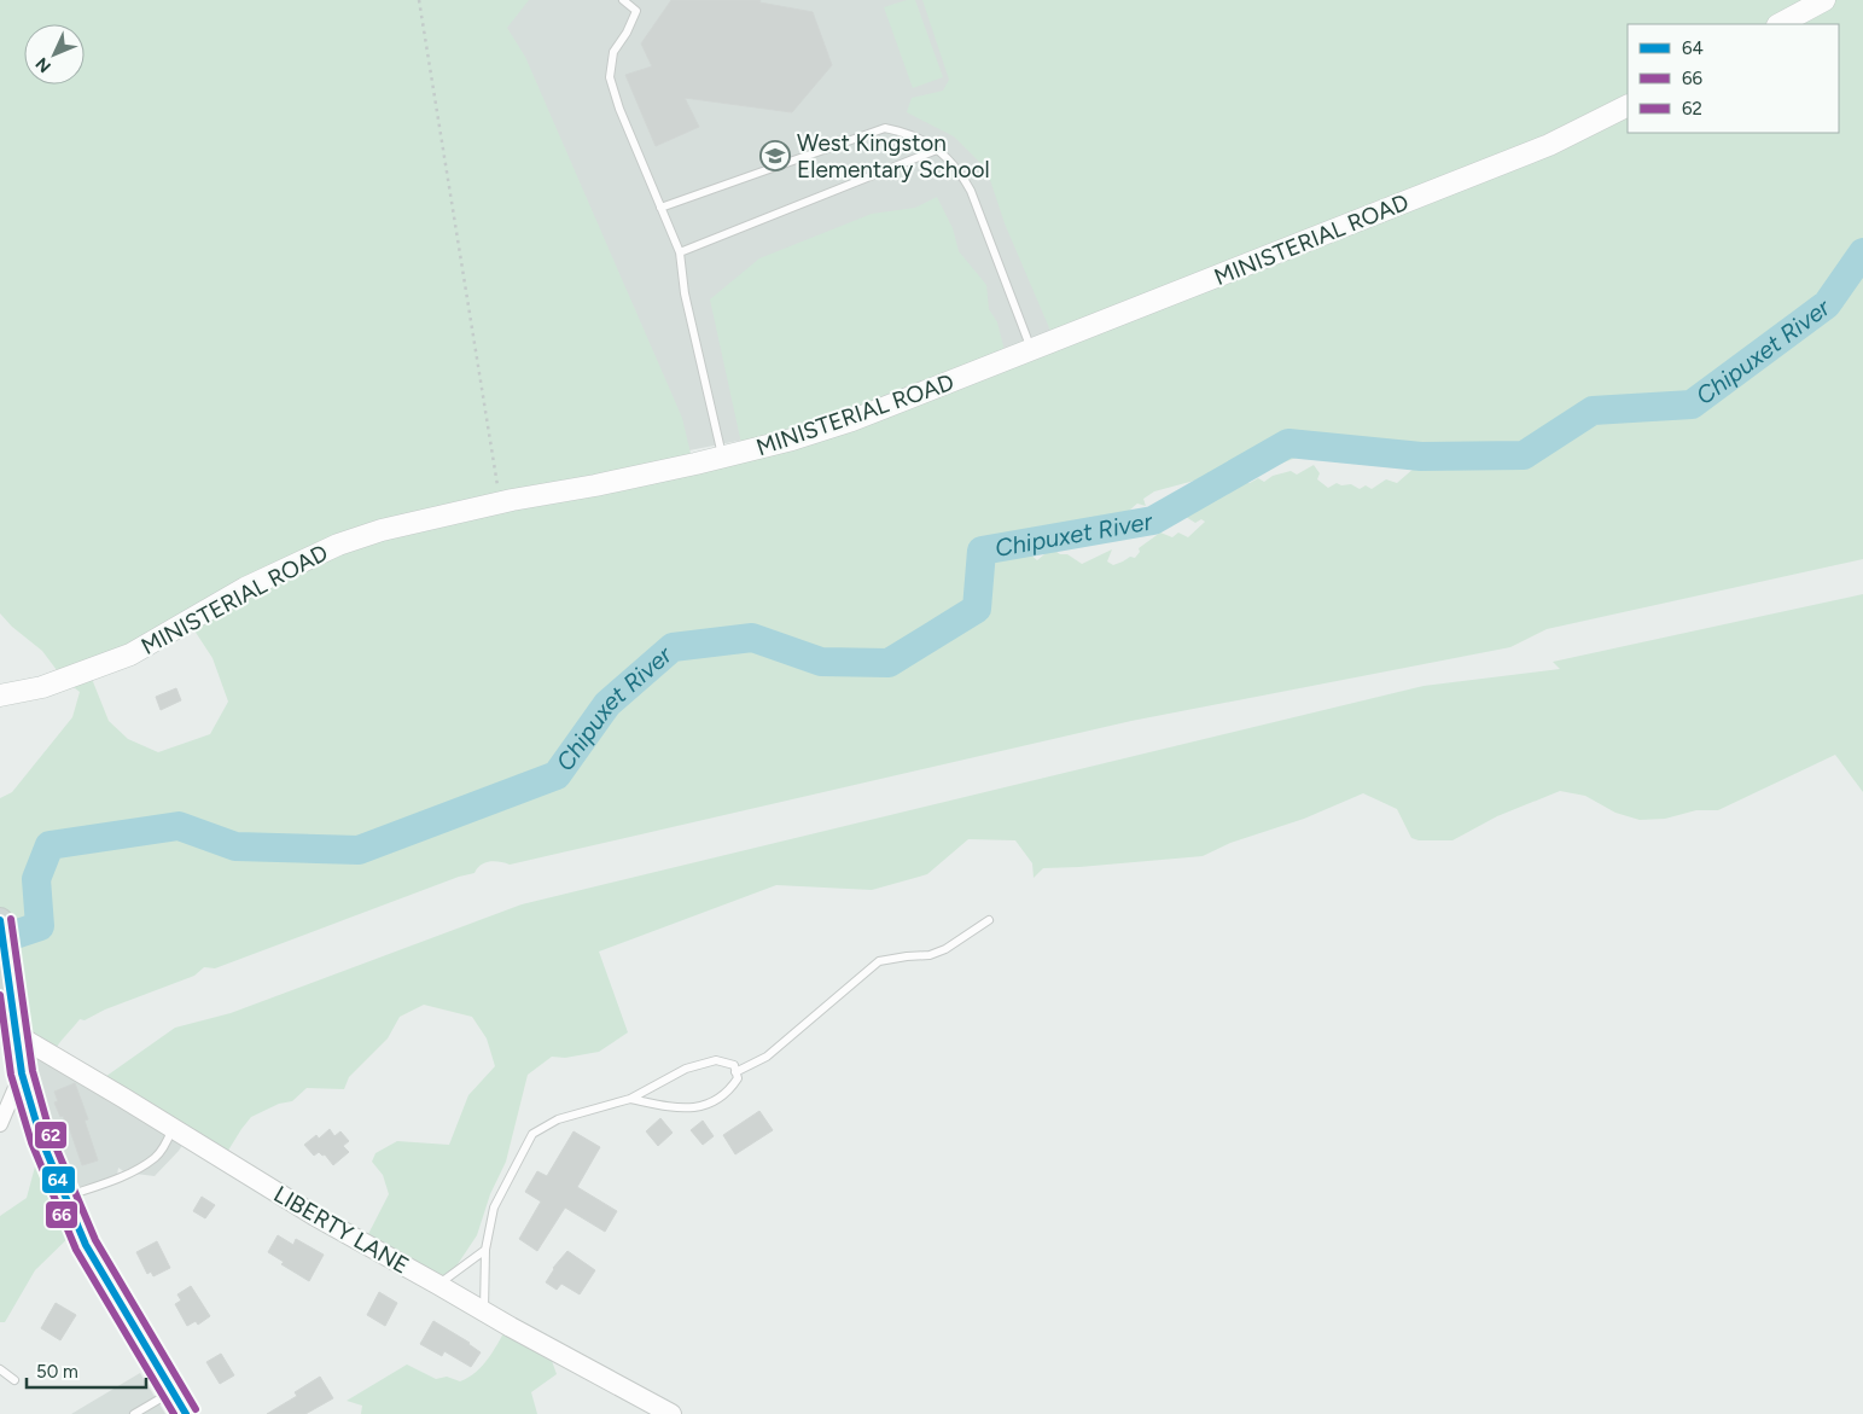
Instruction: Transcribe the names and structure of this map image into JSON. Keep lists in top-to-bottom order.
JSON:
{
  "streets": {
    "main road": ["MINISTERIAL ROAD"],
    "street": ["LIBERTY LANE"]
  },
  "water": ["Chipuxet River"],
  "places": {
    "school or university": ["West Kingston Elementary School"]
  },
  "lines": ["transit line 62", "transit line 64", "transit line 66"],
  "legend": ["64", "66", "62"],
  "scale_bar": "50 m",
  "north": "bottom left"
}
